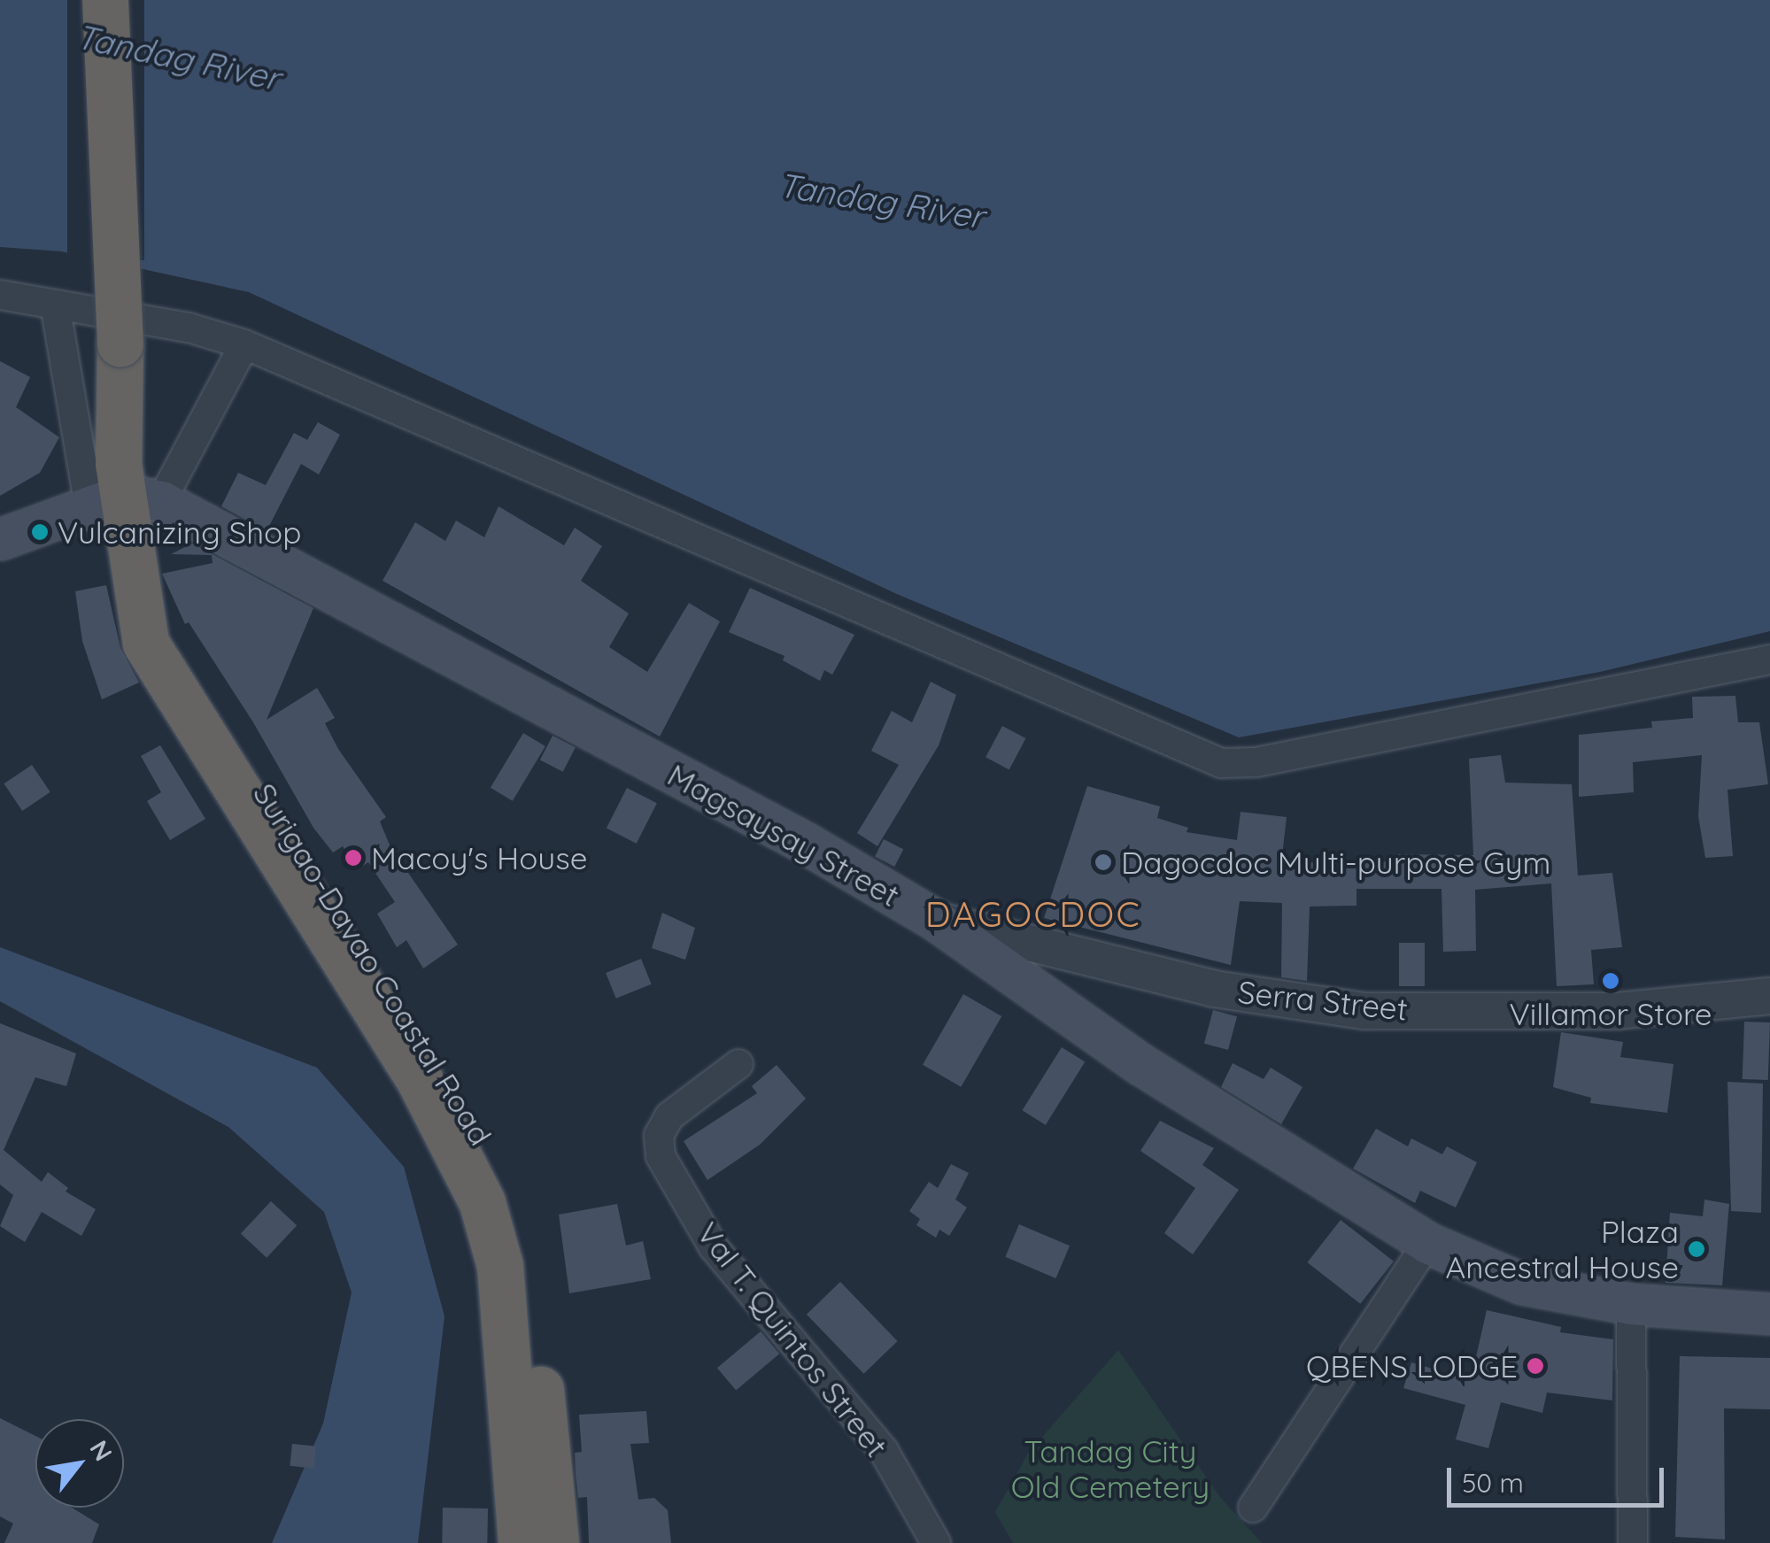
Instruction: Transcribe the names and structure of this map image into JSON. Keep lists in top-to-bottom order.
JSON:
{
  "streets": {
    "highway": ["Surigao-Davao Coastal Road"],
    "main road": ["Magsaysay Street"],
    "street": ["Serra Street", "Val T. Quintos Street"]
  },
  "crossings": [
    ["Magsaysay Street", "Surigao-Davao Coastal Road"],
    ["Magsaysay Street", "Serra Street"]
  ],
  "districts": ["DAGOCDOC"],
  "water": ["Tandag River"],
  "parks": ["Tandag City Old Cemetery"],
  "places": [
    "Vulcanizing Shop",
    "Macoy's House",
    "Dagocdoc Multi-purpose Gym",
    "Villamor Store",
    "Plaza Ancestral House",
    "QBENS LODGE"
  ],
  "scale_bar": "50 m",
  "north": "top right"
}
